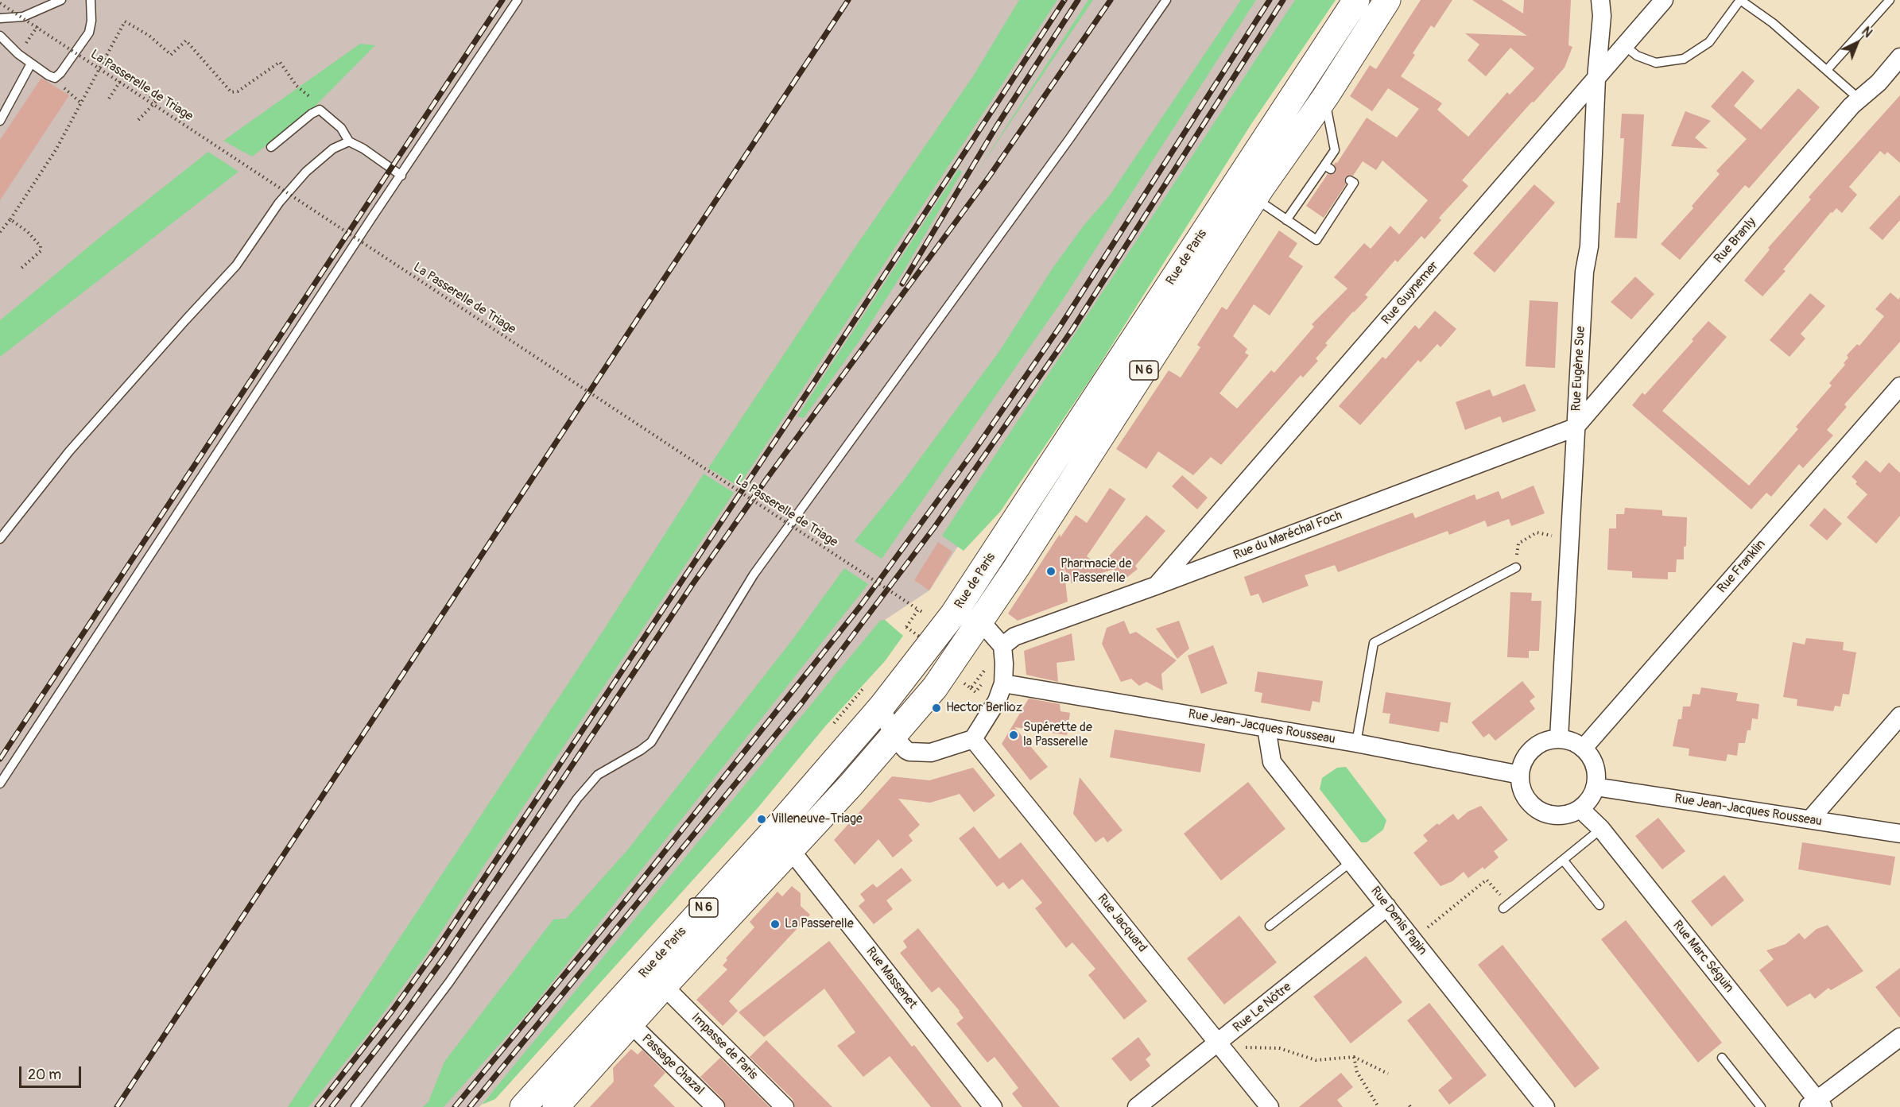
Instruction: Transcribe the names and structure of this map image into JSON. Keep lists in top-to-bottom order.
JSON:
{
  "streets": {
    "main road": ["Rue de Paris", "N 6"],
    "street": [
      "Rue Branly",
      "Rue Guynemer",
      "Rue Eugène Sue",
      "Rue du Maréchal Foch",
      "Rue Franklin",
      "Rue Jean-Jacques Rousseau",
      "Rue Denis Papin",
      "Rue Jacquard",
      "Rue Marc Séguin",
      "Rue Massenet",
      "Rue Le Nôtre",
      "Impasse de Paris",
      "Passage Chazal"
    ],
    "path": ["La Passerelle de Triage"]
  },
  "crossings": [
    ["Rue Branly", "Rue Eugène Sue"],
    ["Rue Branly", "Rue du Maréchal Foch"],
    ["Rue de Paris", "Rue Massenet"],
    ["Rue de Paris", "Impasse de Paris"],
    ["Rue de Paris", "Passage Chazal"],
    ["Rue Guynemer", "Rue Eugène Sue"],
    ["Rue Guynemer", "Rue du Maréchal Foch"],
    ["Rue Eugène Sue", "Rue du Maréchal Foch"],
    ["Rue Eugène Sue", "Rue Franklin"],
    ["Rue Eugène Sue", "Rue Jean-Jacques Rousseau"],
    ["Rue Eugène Sue", "Rue Marc Séguin"],
    ["Rue Franklin", "Rue Jean-Jacques Rousseau"],
    ["Rue Franklin", "Rue Marc Séguin"],
    ["Rue Jean-Jacques Rousseau", "Rue Denis Papin"],
    ["Rue Jean-Jacques Rousseau", "Rue Marc Séguin"],
    ["Rue Denis Papin", "Rue Le Nôtre"],
    ["Rue Jacquard", "Rue Le Nôtre"]
  ],
  "places": [
    "Pharmacie de la Passerelle",
    "Hector Berlioz",
    "Supérette de la Passerelle",
    "Villeneuve-Triage",
    "La Passerelle"
  ],
  "scale_bar": "20 m",
  "north": "top right"
}
